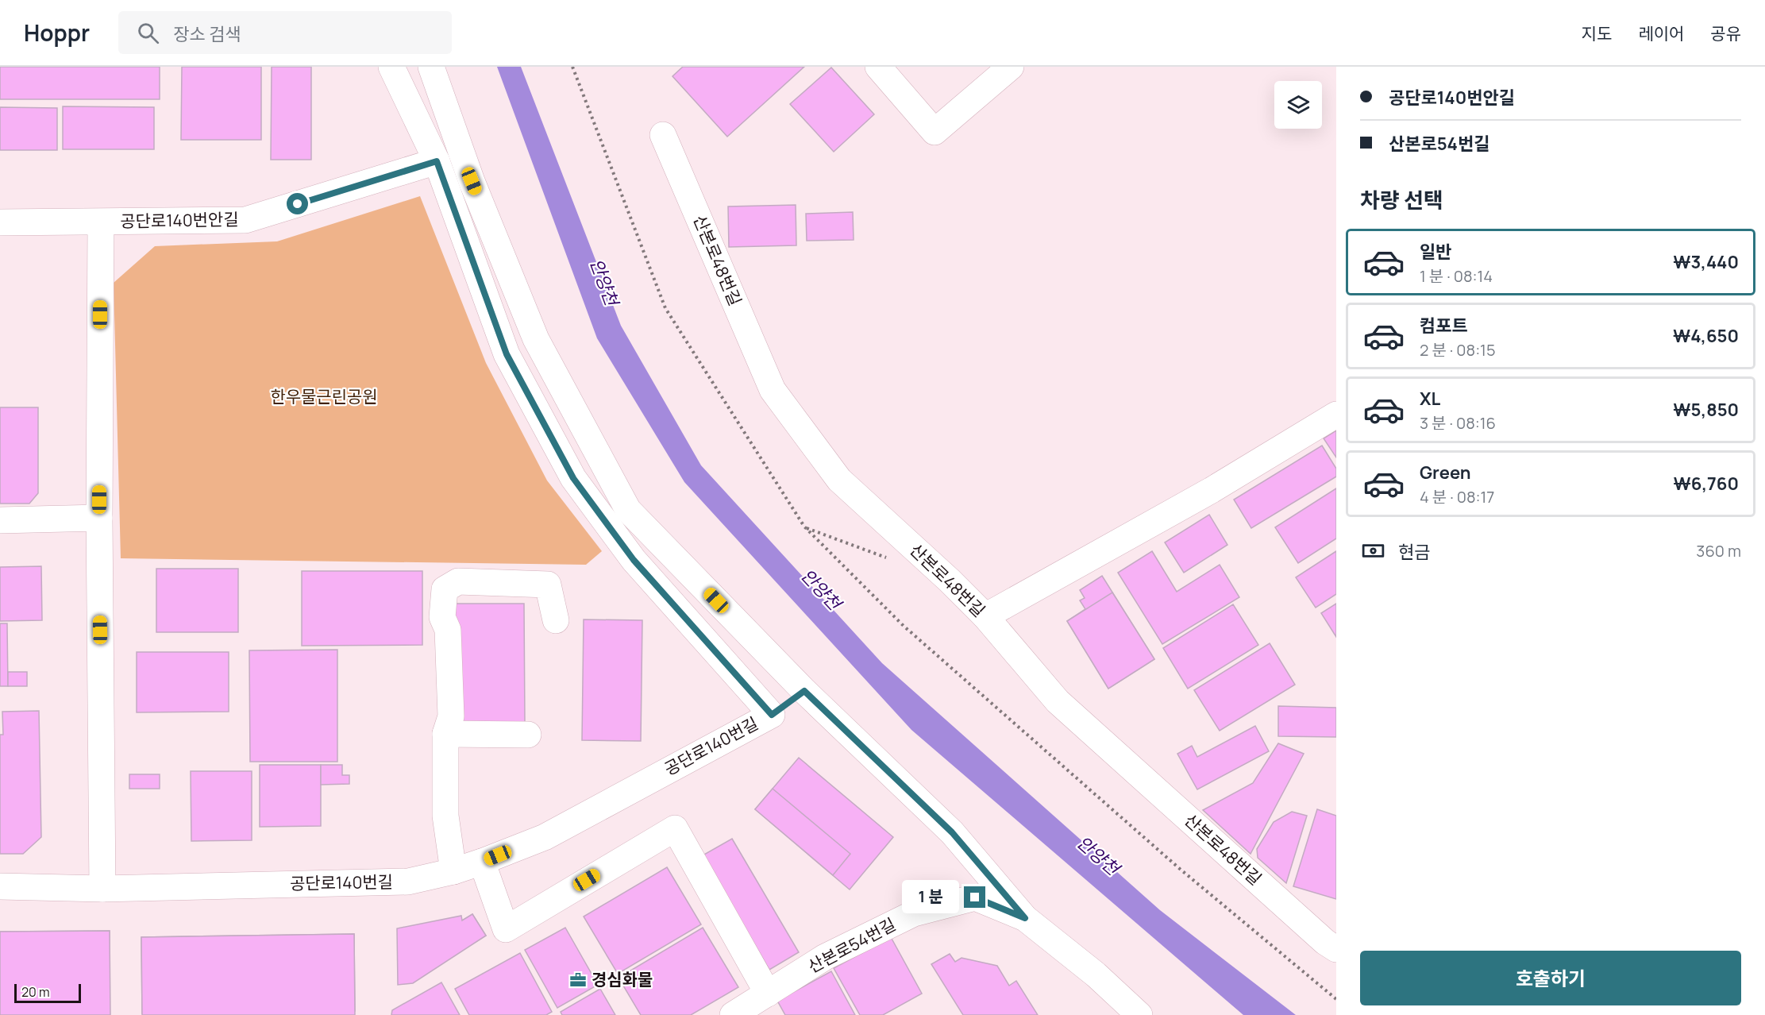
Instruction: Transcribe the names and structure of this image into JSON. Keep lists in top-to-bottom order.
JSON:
{
  "streets": {
    "street": [
      "공단로140번안길",
      "산본로48번길",
      "공단로140번길",
      "산본로54번길"
    ]
  },
  "crossings": [
    ["공단로140번안길", "공단로140번길"]
  ],
  "water": ["안양천"],
  "parks": ["한우물근린공원"],
  "places": {
    "office": ["경심화물"]
  },
  "scale_bar": "20 m",
  "page": {
    "header": "Hoppr",
    "search": "장소 검색",
    "nav": ["지도", "레이어", "공유"],
    "banner": ["공단로140번안길", "산본로54번길"],
    "heading": "차량 선택",
    "list": [
      {
        "name": "일반",
        "note": "1 분 · 08:14",
        "value": "₩3,440"
      },
      {
        "name": "컴포트",
        "note": "2 분 · 08:15",
        "value": "₩4,650"
      },
      {
        "name": "XL",
        "note": "3 분 · 08:16",
        "value": "₩5,850"
      },
      {
        "name": "Green",
        "note": "4 분 · 08:17",
        "value": "₩6,760"
      }
    ],
    "pay": ["현금", "360 m"],
    "bubble": "1 분",
    "buttons": "호출하기",
    "scale": "20 m"
  }
}
